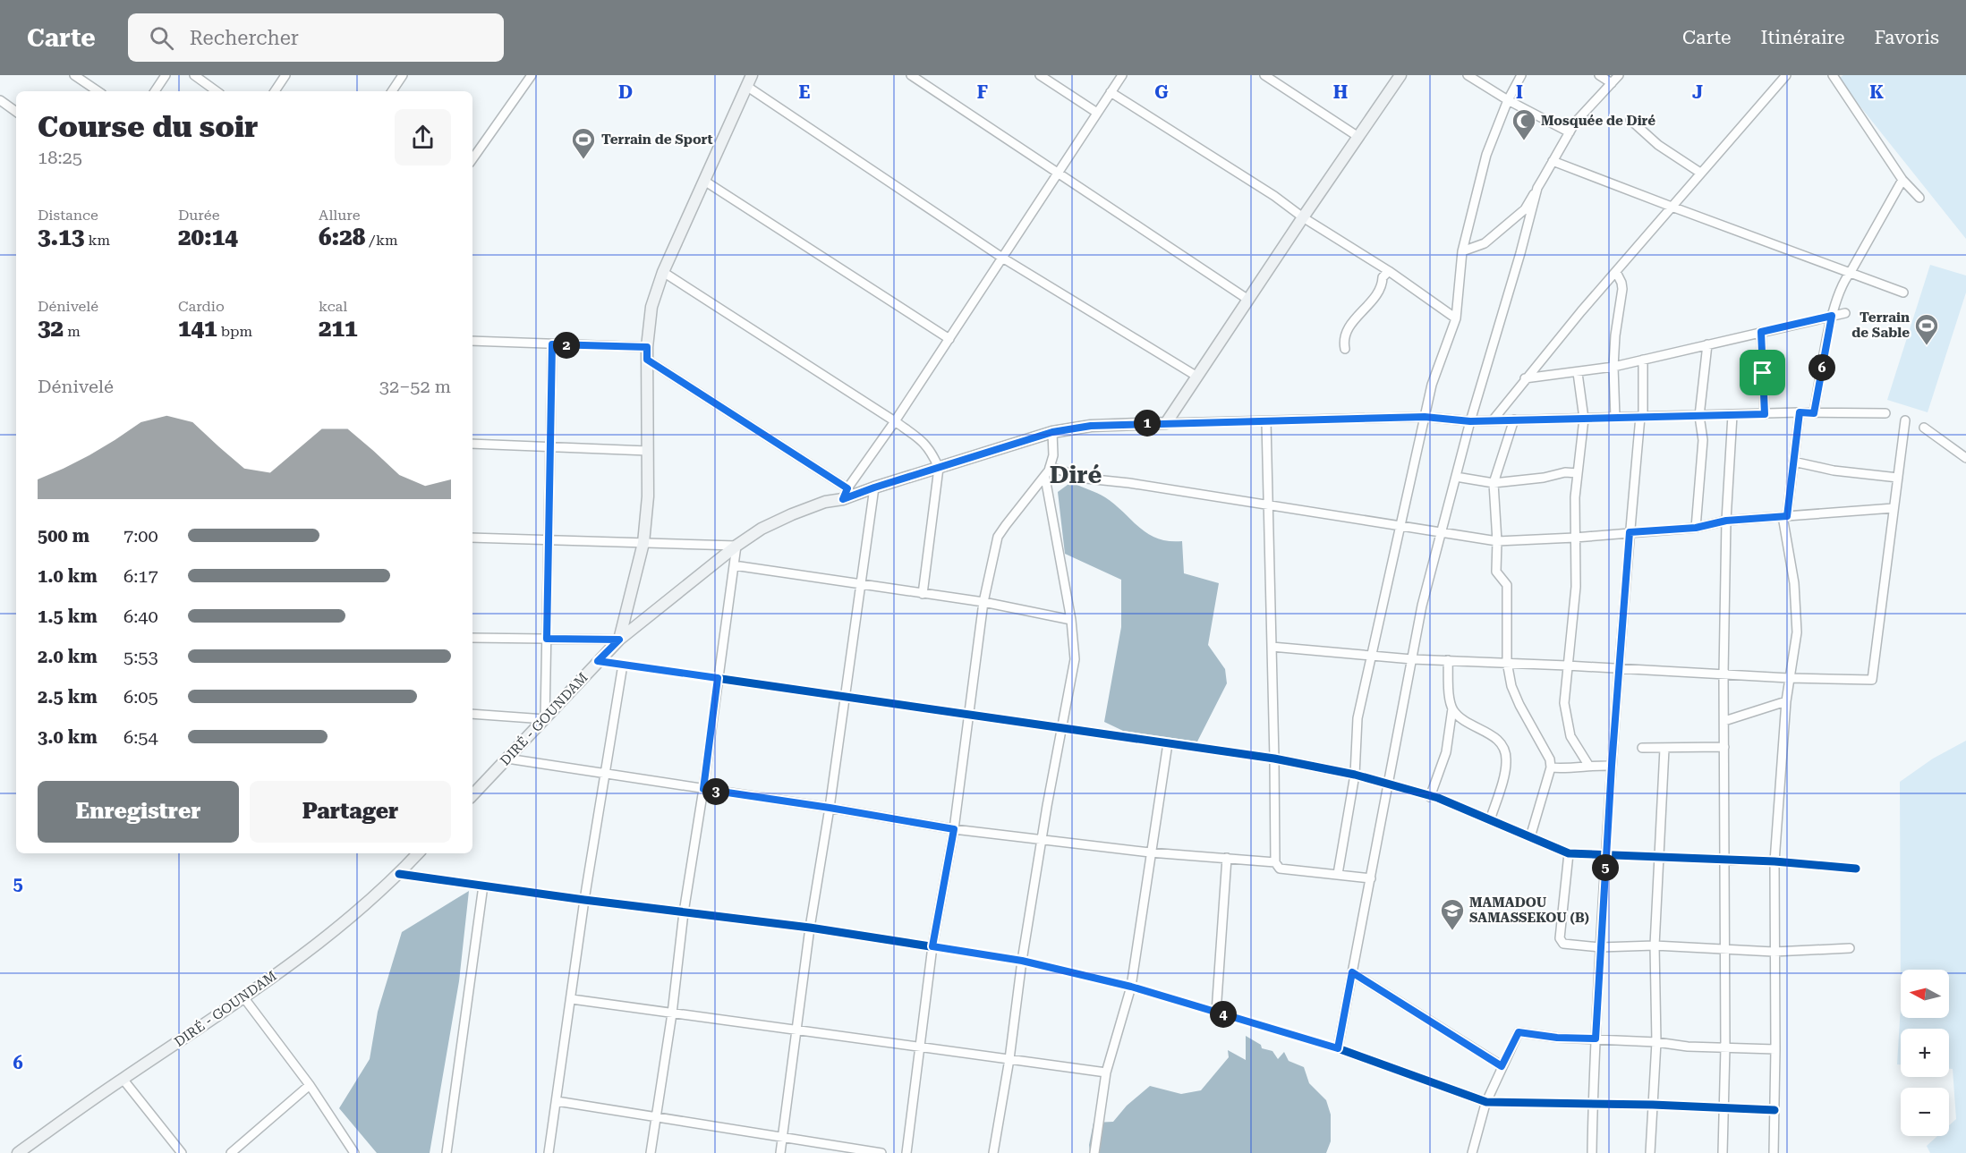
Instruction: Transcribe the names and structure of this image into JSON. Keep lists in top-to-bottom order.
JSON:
{
  "streets": {
    "main road": ["DIRÉ - GOUNDAM"]
  },
  "districts": ["Diré"],
  "places": {
    "mosque": ["Mosquée de Diré"],
    "sports": ["Terrain de Sport", "Terrain de Sable"],
    "school or university": ["MAMADOU SAMASSEKOU (B)"]
  },
  "north": "left",
  "page": {
    "header": "Carte",
    "search": "Rechercher",
    "nav": ["Carte", "Itinéraire", "Favoris"],
    "heading": ["Course du soir", "18:25"],
    "stats": [
      ["Distance", "3.13 km"],
      ["Durée", "20:14"],
      ["Allure", "6:28 /km"],
      ["Dénivelé", "32 m"],
      ["Cardio", "141 bpm"],
      ["kcal", "211"]
    ],
    "pins": [
      "2",
      "6",
      "1",
      "3",
      "5",
      "4"
    ],
    "chart": ["Dénivelé", "32–52 m"],
    "list": [
      {
        "name": "500 m",
        "note": "7:00"
      },
      {
        "name": "1.0 km",
        "note": "6:17"
      },
      {
        "name": "1.5 km",
        "note": "6:40"
      },
      {
        "name": "2.0 km",
        "note": "5:53"
      },
      {
        "name": "2.5 km",
        "note": "6:05"
      },
      {
        "name": "3.0 km",
        "note": "6:54"
      }
    ],
    "buttons": ["Enregistrer", "Partager"],
    "map_buttons": ["+", "−"]
  },
  "grid": {
    "columns": [
      "D",
      "E",
      "F",
      "G",
      "H",
      "I",
      "J",
      "K"
    ],
    "rows": ["5", "6"]
  }
}
